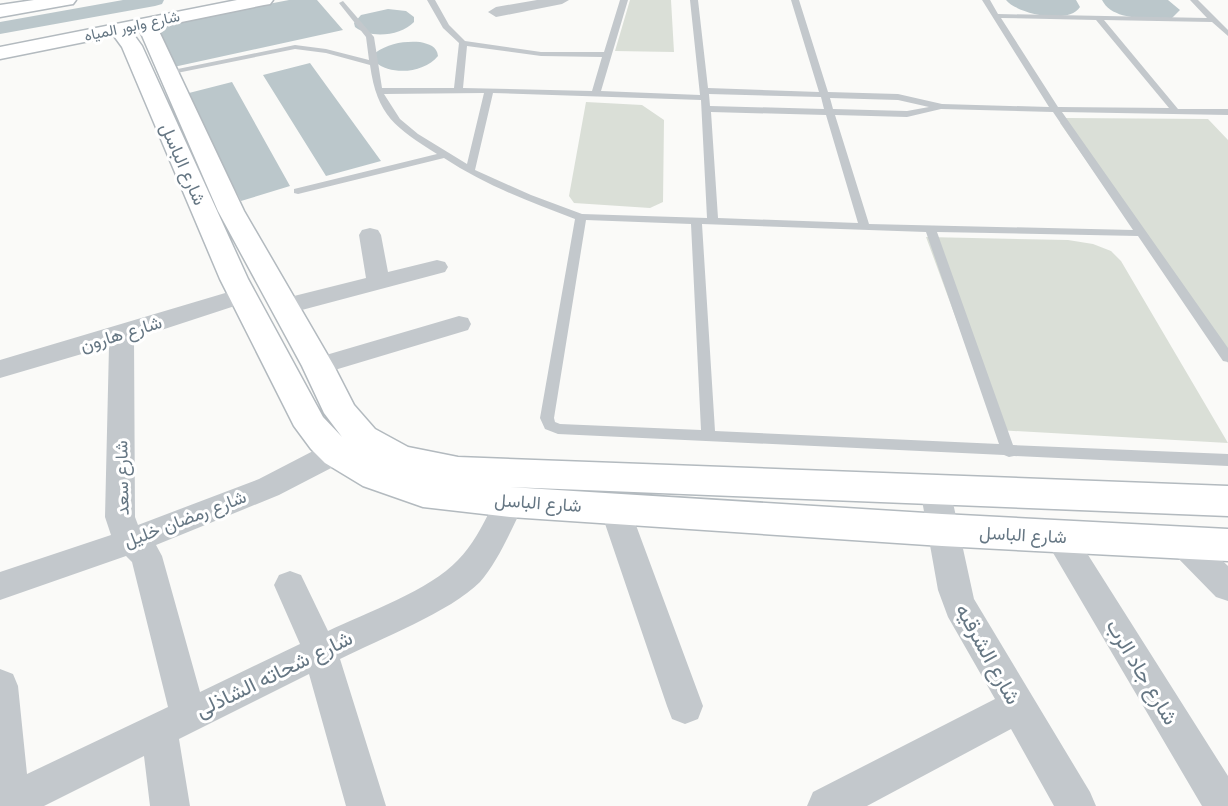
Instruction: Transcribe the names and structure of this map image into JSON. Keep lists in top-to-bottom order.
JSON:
{
  "streets": {
    "main road": ["شارع وابور المياه", "شارع الباسل"],
    "street": [
      "شارع هارون",
      "شارع سعد",
      "شارع رمضان خليل",
      "شارع الشرقيه",
      "شارع جاد الرب",
      "شارع شحاته الشاذلى"
    ]
  },
  "crossings": [
    ["شارع وابور المياه", "شارع الباسل"],
    ["شارع الباسل", "شارع هارون"],
    ["شارع الباسل", "شارع رمضان خليل"],
    ["شارع الباسل", "شارع الشرقيه"],
    ["شارع الباسل", "شارع جاد الرب"],
    ["شارع الباسل", "شارع شحاته الشاذلى"],
    ["شارع هارون", "شارع سعد"],
    ["شارع سعد", "شارع رمضان خليل"],
    ["شارع سعد", "شارع شحاته الشاذلى"]
  ]
}
